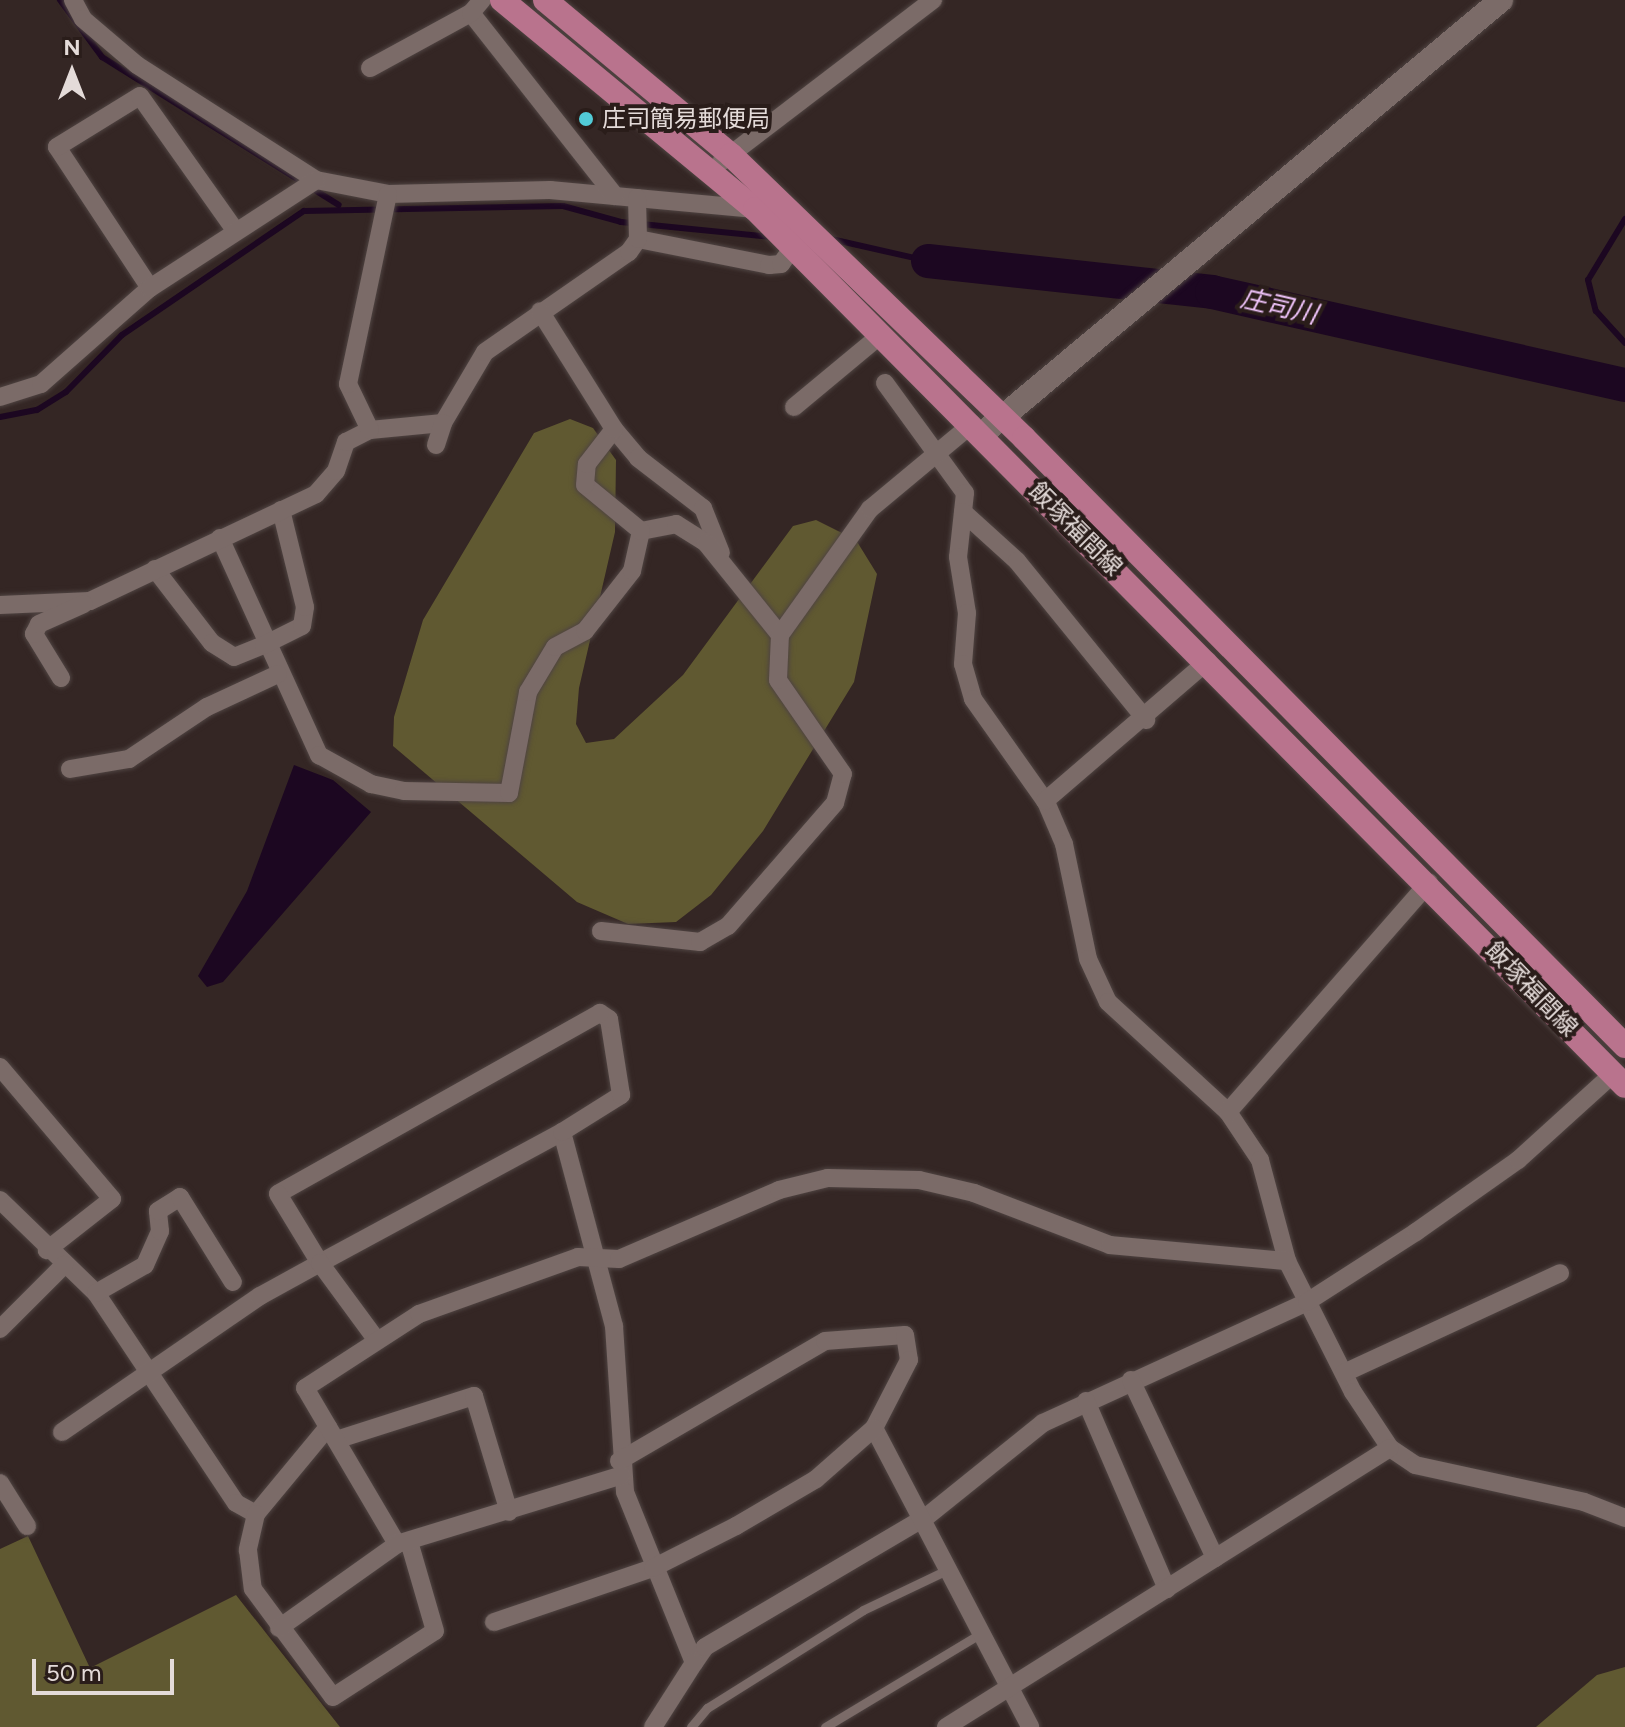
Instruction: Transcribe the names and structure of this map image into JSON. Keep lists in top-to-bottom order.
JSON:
{
  "streets": {
    "main road": ["飯塚福間線"]
  },
  "water": ["庄司川"],
  "places": ["庄司簡易郵便局"],
  "scale_bar": "50 m",
  "north": "top"
}
